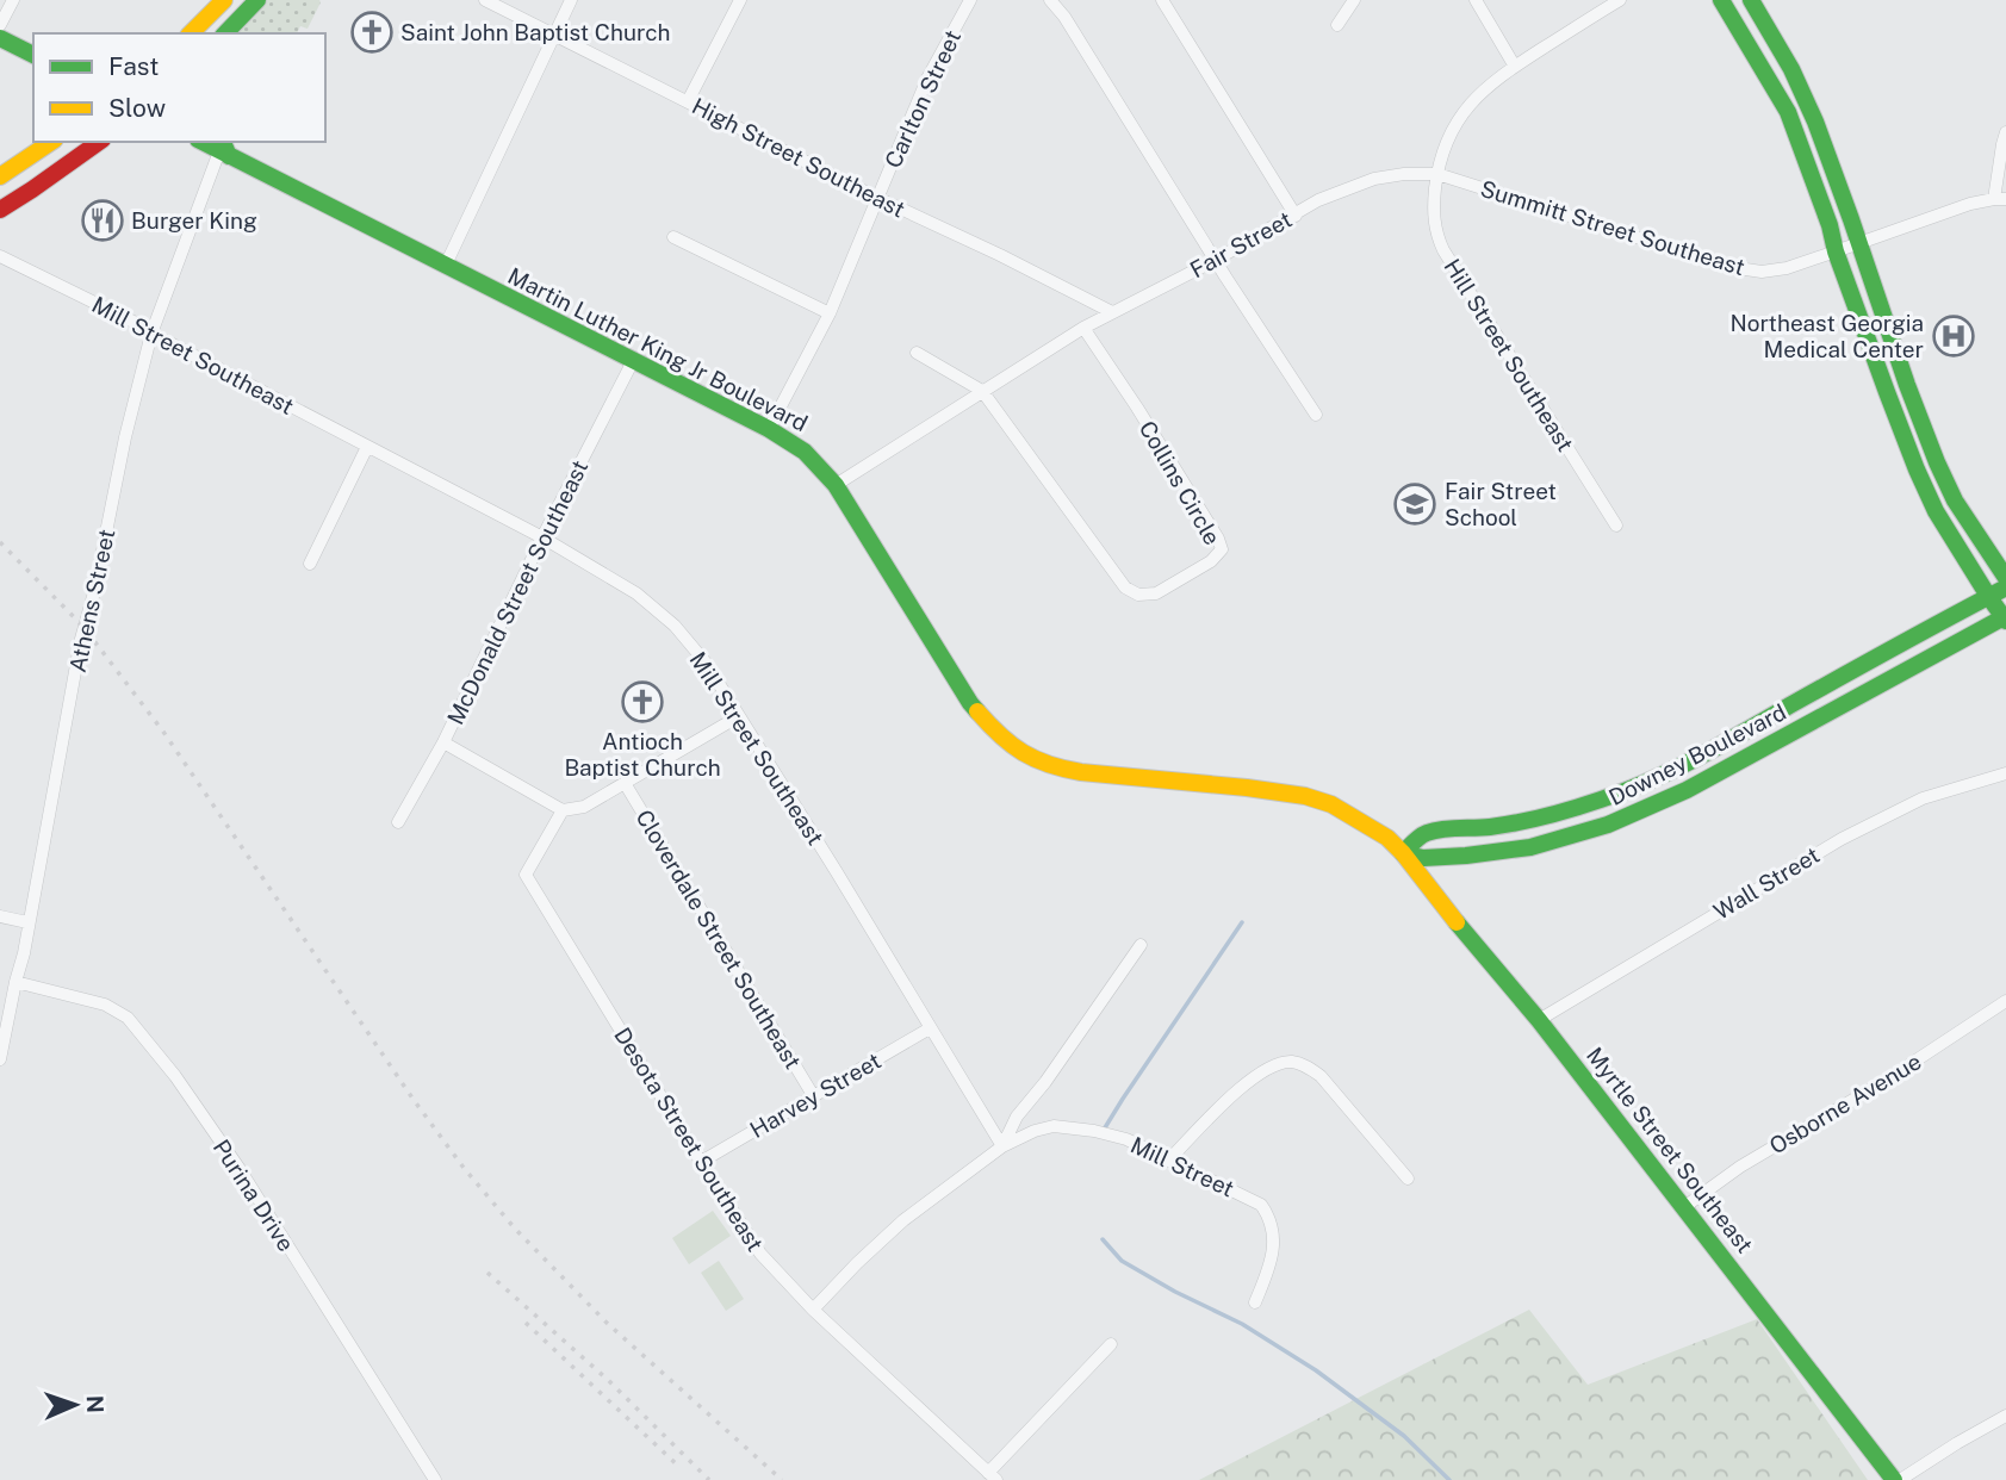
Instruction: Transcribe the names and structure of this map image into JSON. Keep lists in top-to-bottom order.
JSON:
{
  "streets": {
    "main road": ["Martin Luther King Jr Boulevard", "Downey Boulevard", "Myrtle Street Southeast"],
    "street": [
      "Carlton Street",
      "High Street Southeast",
      "Summitt Street Southeast",
      "Fair Street",
      "Mill Street Southeast",
      "Hill Street Southeast",
      "Collins Circle",
      "McDonald Street Southeast",
      "Athens Street",
      "Wall Street",
      "Cloverdale Street Southeast",
      "Harvey Street",
      "Osborne Avenue",
      "Desota Street Southeast",
      "Mill Street",
      "Purina Drive"
    ]
  },
  "crossings": [
    ["Carlton Street", "High Street Southeast"],
    ["Carlton Street", "Martin Luther King Jr Boulevard"],
    ["High Street Southeast", "Fair Street"],
    ["Summitt Street Southeast", "Fair Street"],
    ["Summitt Street Southeast", "Hill Street Southeast"],
    ["Fair Street", "Martin Luther King Jr Boulevard"],
    ["Fair Street", "Hill Street Southeast"],
    ["Fair Street", "Collins Circle"],
    ["Martin Luther King Jr Boulevard", "McDonald Street Southeast"],
    ["Martin Luther King Jr Boulevard", "Athens Street"],
    ["Martin Luther King Jr Boulevard", "Downey Boulevard"],
    ["Martin Luther King Jr Boulevard", "Myrtle Street Southeast"],
    ["Mill Street Southeast", "McDonald Street Southeast"],
    ["Mill Street Southeast", "Athens Street"],
    ["Mill Street Southeast", "Harvey Street"],
    ["Mill Street Southeast", "Mill Street"],
    ["Athens Street", "Purina Drive"],
    ["Downey Boulevard", "Myrtle Street Southeast"],
    ["Wall Street", "Myrtle Street Southeast"],
    ["Cloverdale Street Southeast", "Harvey Street"],
    ["Harvey Street", "Desota Street Southeast"],
    ["Osborne Avenue", "Myrtle Street Southeast"]
  ],
  "places": {
    "church": ["Saint John Baptist Church", "Antioch Baptist Church"],
    "restaurant": ["Burger King"],
    "hospital": ["Northeast Georgia Medical Center"],
    "school or university": ["Fair Street School"]
  },
  "legend": ["Fast", "Slow"],
  "north": "right"
}
